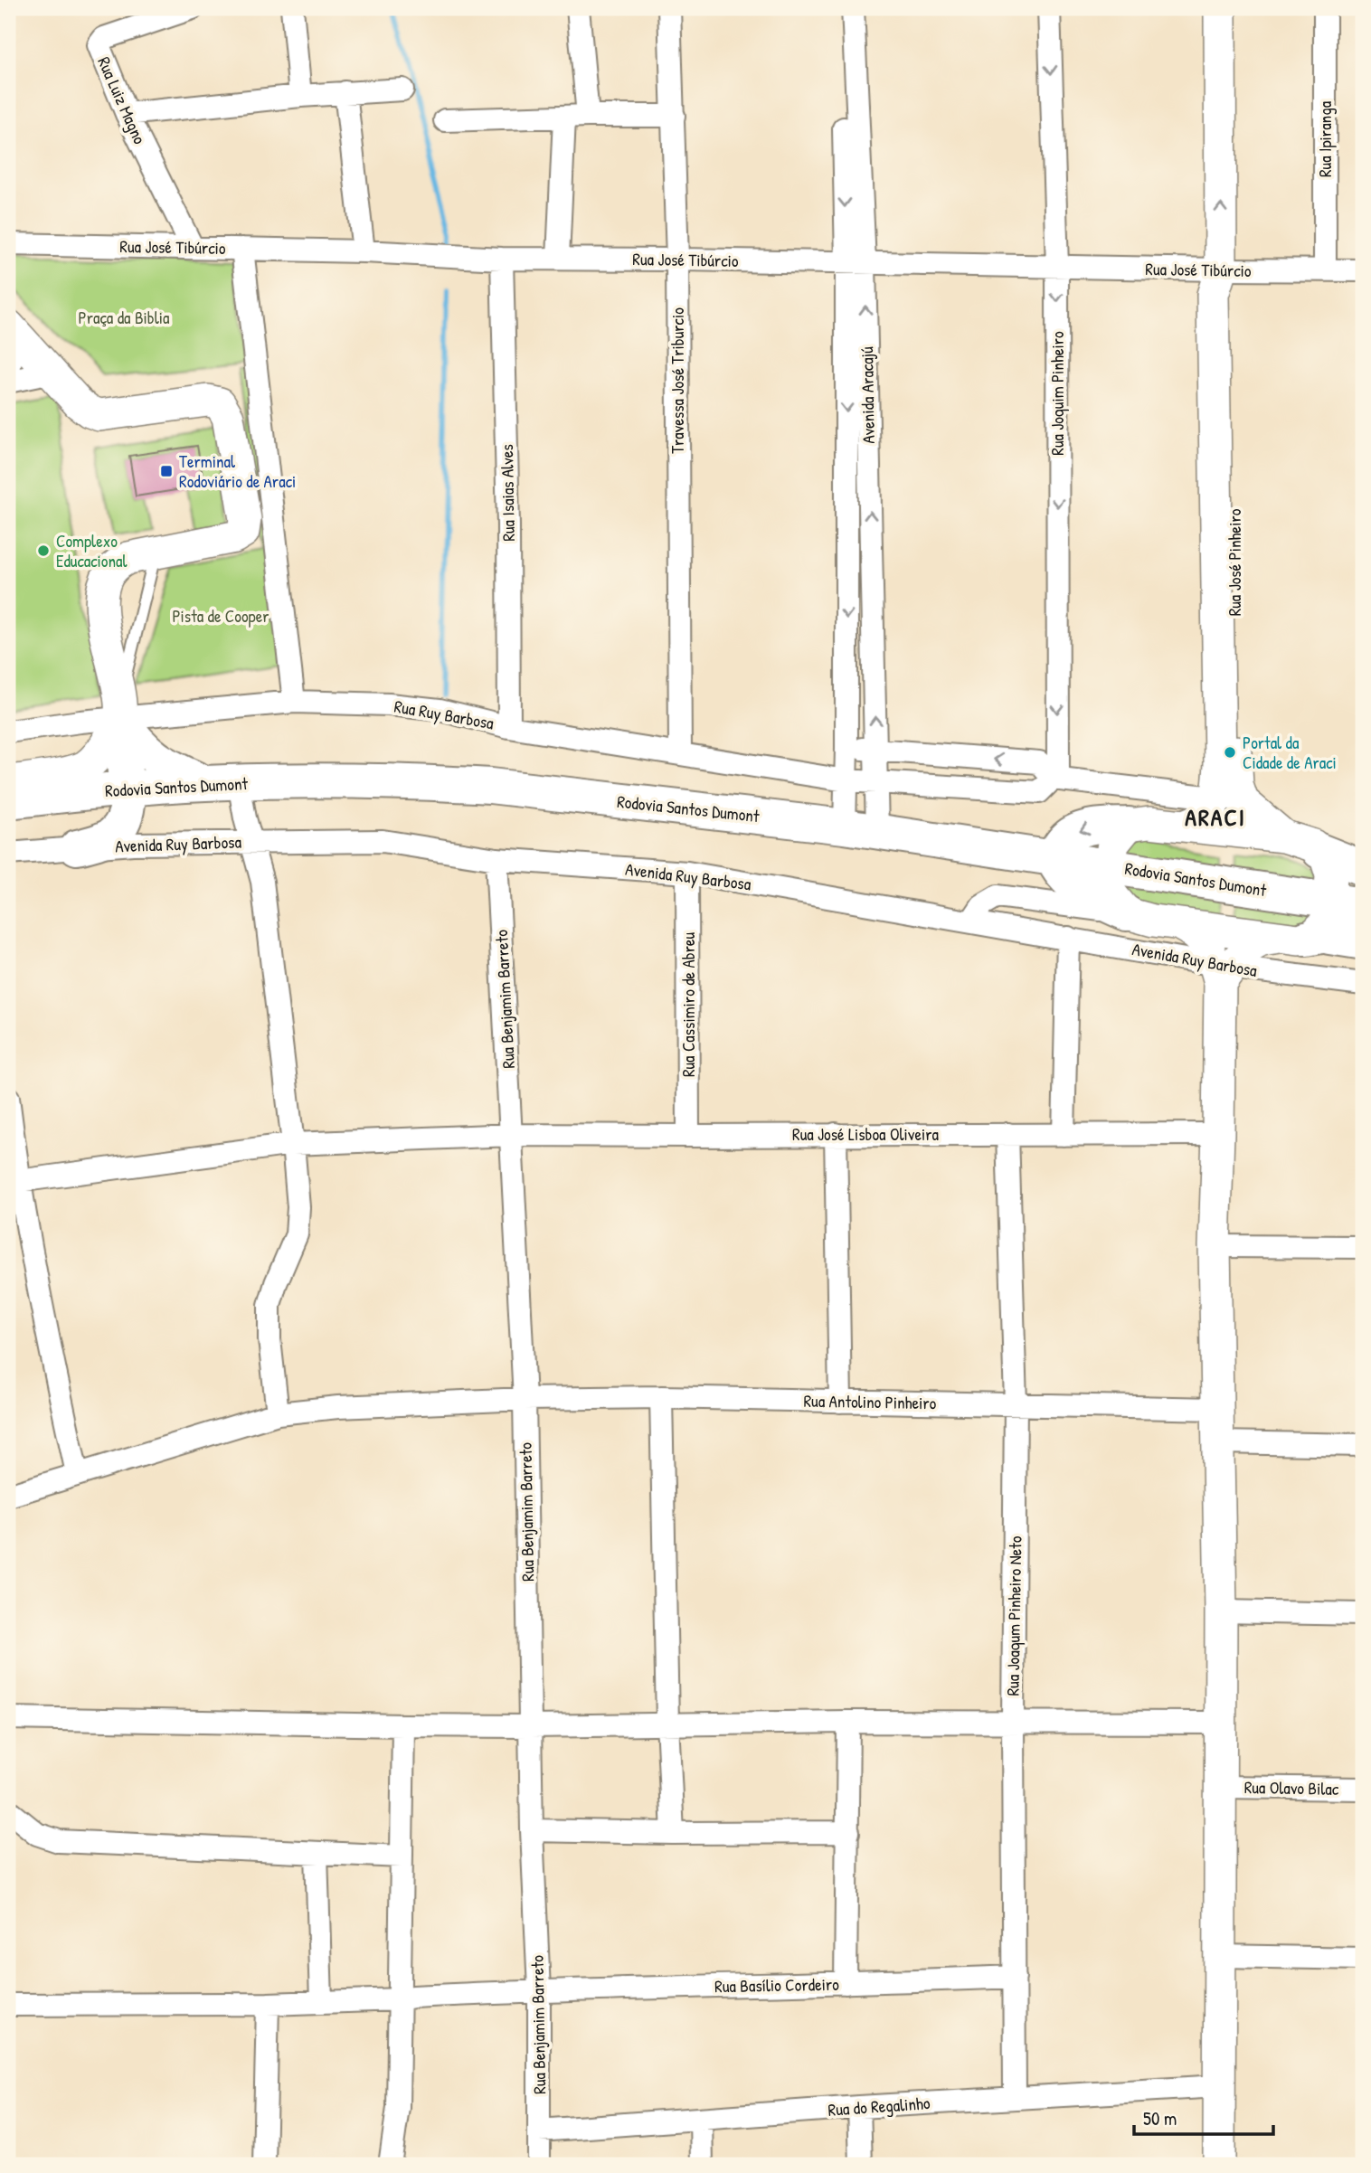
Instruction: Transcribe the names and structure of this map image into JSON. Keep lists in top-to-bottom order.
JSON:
{
  "streets": {
    "highway": ["Rodovia Santos Dumont"],
    "main road": ["Rua José Pinheiro"],
    "street": [
      "Rua Luiz Magno",
      "Rua Ipiranga",
      "Rua José Tibúrcio",
      "Travessa José Triburcio",
      "Rua Joquim Pinheiro",
      "Avenida Aracajú",
      "Rua Isaias Alves",
      "Rua Ruy Barbosa",
      "Avenida Ruy Barbosa",
      "Rua Benjamim Barreto",
      "Rua Cassimiro de Abreu",
      "Rua José Lisboa Oliveira",
      "Rua Antolino Pinheiro",
      "Rua Joaqum Pinheiro Neto",
      "Rua Olavo Bilac",
      "Rua Basílio Cordeiro",
      "Rua do Regalinho"
    ]
  },
  "crossings": [
    ["Rua Luiz Magno", "Rua José Tibúrcio"],
    ["Rua Ipiranga", "Rua José Tibúrcio"],
    ["Rua José Tibúrcio", "Travessa José Triburcio"],
    ["Rua José Tibúrcio", "Rua Joquim Pinheiro"],
    ["Rua José Tibúrcio", "Avenida Aracajú"],
    ["Rua José Tibúrcio", "Rua Isaias Alves"],
    ["Rua José Tibúrcio", "Rua José Pinheiro"],
    ["Travessa José Triburcio", "Rua Ruy Barbosa"],
    ["Rua Joquim Pinheiro", "Rua Ruy Barbosa"],
    ["Avenida Aracajú", "Rua Ruy Barbosa"],
    ["Avenida Aracajú", "Rodovia Santos Dumont"],
    ["Rua Isaias Alves", "Rua Ruy Barbosa"],
    ["Avenida Ruy Barbosa", "Rua Benjamim Barreto"],
    ["Avenida Ruy Barbosa", "Rua Cassimiro de Abreu"],
    ["Rua Benjamim Barreto", "Rua José Lisboa Oliveira"],
    ["Rua Benjamim Barreto", "Rua Antolino Pinheiro"],
    ["Rua Benjamim Barreto", "Rua Basílio Cordeiro"],
    ["Rua Benjamim Barreto", "Rua do Regalinho"],
    ["Rua Cassimiro de Abreu", "Rua José Lisboa Oliveira"],
    ["Rua José Lisboa Oliveira", "Rua Joaqum Pinheiro Neto"],
    ["Rua Antolino Pinheiro", "Rua Joaqum Pinheiro Neto"],
    ["Rua Joaqum Pinheiro Neto", "Rua Basílio Cordeiro"],
    ["Rua Joaqum Pinheiro Neto", "Rua do Regalinho"]
  ],
  "one_way": ["Rua Joquim Pinheiro"],
  "districts": ["ARACI"],
  "parks": ["Praça da Biblia", "Pista de Cooper"],
  "places": {
    "transit": ["Terminal Rodoviário de Araci"],
    "other": ["Complexo Educacional", "Portal da Cidade de Araci"]
  },
  "scale_bar": "50 m"
}
